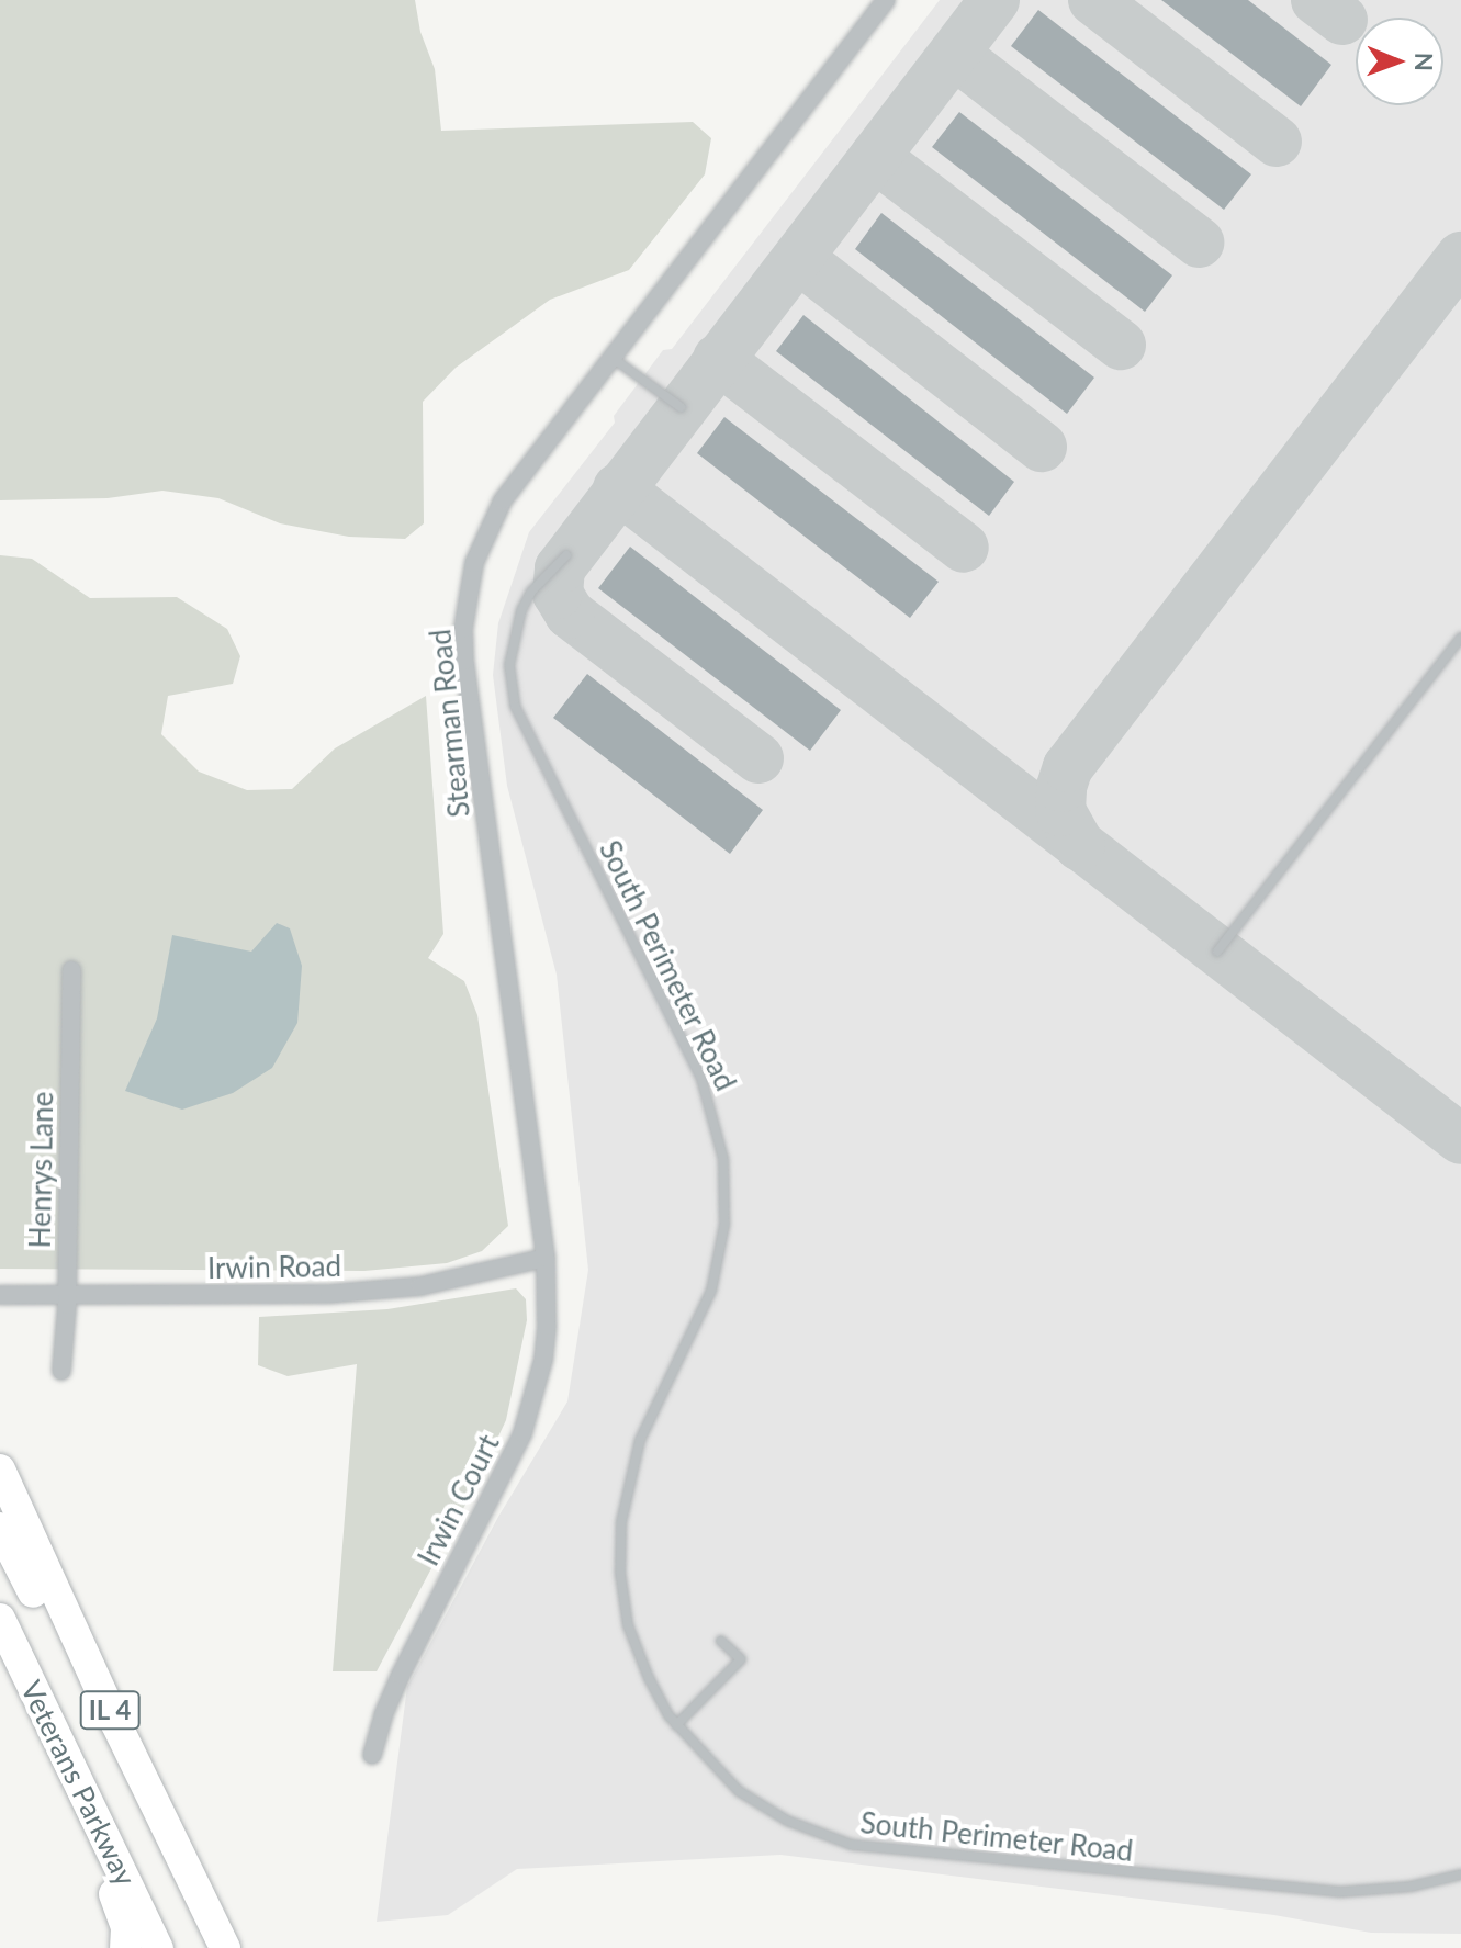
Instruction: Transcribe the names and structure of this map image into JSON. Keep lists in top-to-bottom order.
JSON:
{
  "streets": {
    "highway": ["IL 4", "Veterans Parkway"],
    "street": [
      "Stearman Road",
      "Henrys Lane",
      "Irwin Road",
      "Irwin Court"
    ],
    "lane": ["South Perimeter Road"]
  },
  "crossings": [
    ["Stearman Road", "Irwin Road"],
    ["Stearman Road", "Irwin Court"],
    ["Henrys Lane", "Irwin Road"],
    ["Irwin Road", "Irwin Court"]
  ],
  "north": "right"
}
